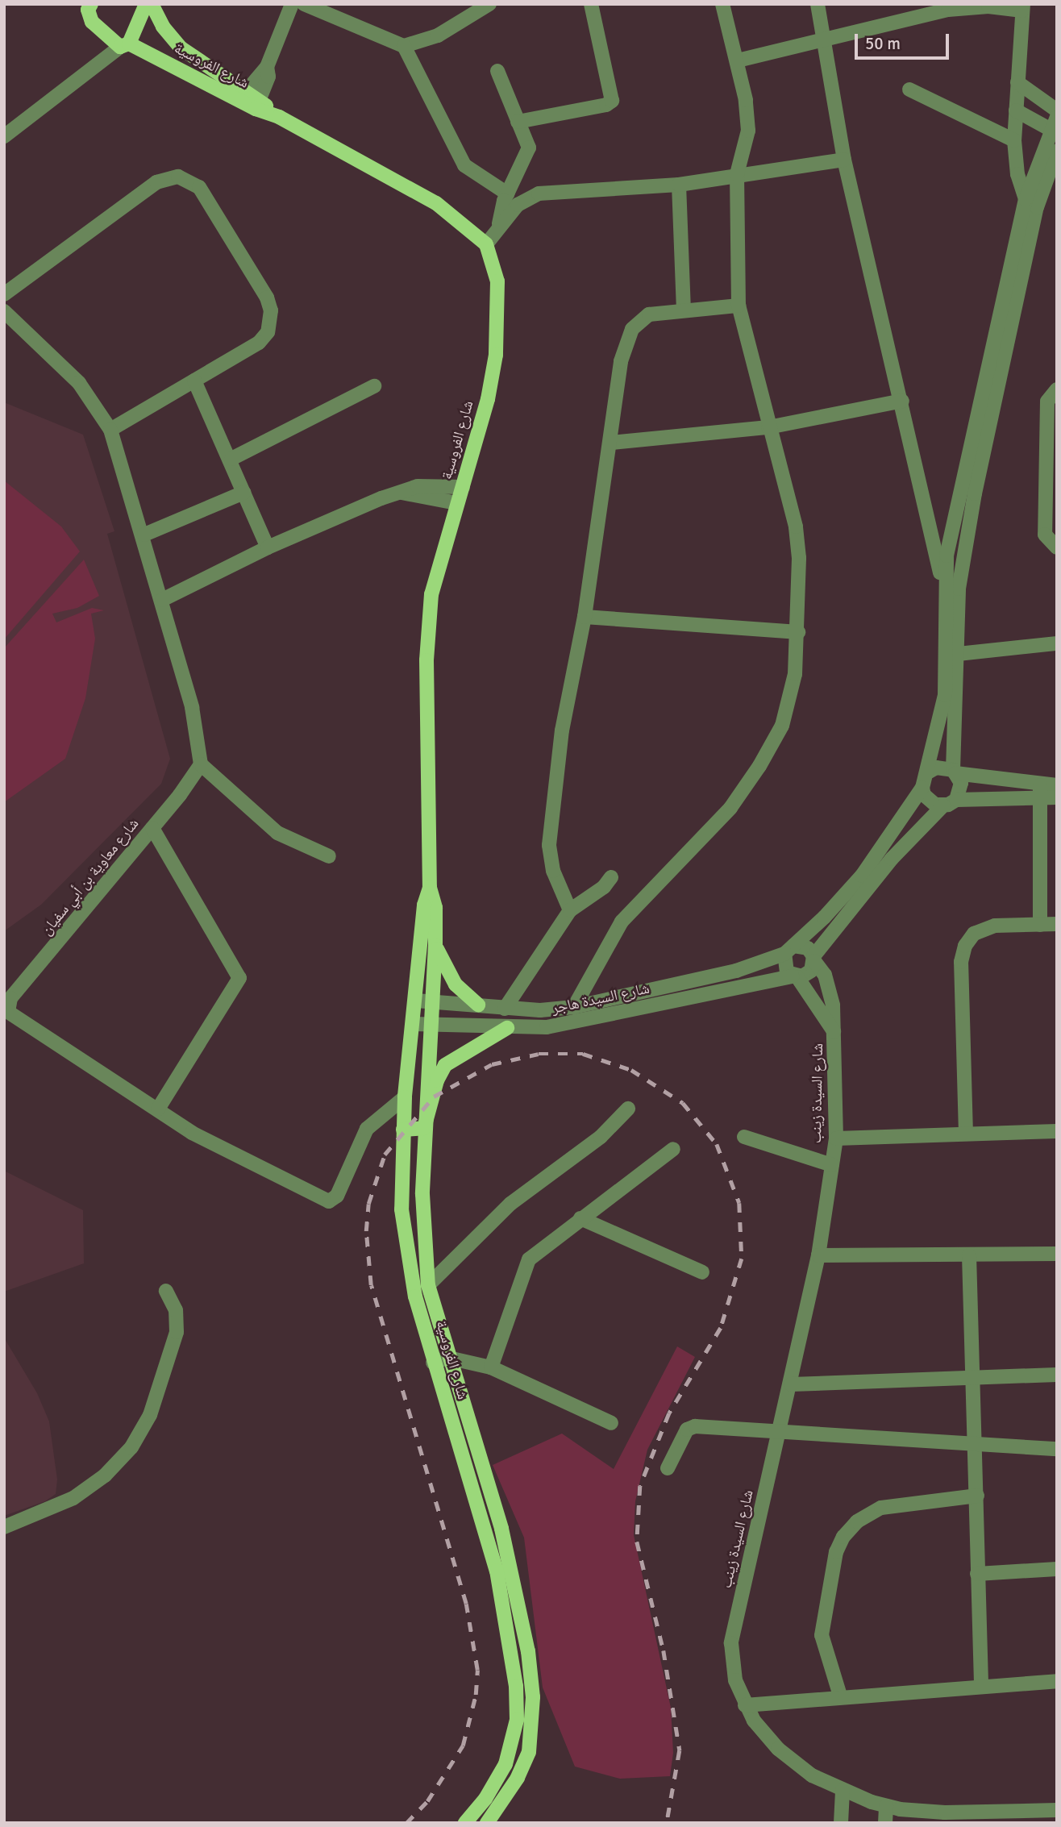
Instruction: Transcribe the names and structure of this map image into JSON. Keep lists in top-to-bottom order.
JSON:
{
  "streets": {
    "main road": ["شارع الفروسية"],
    "street": ["شارع معاوية بن أبي سفيان", "شارع السيدة هاجر", "شارع السيدة زينب"]
  },
  "crossings": [
    ["شارع الفروسية", "شارع معاوية بن أبي سفيان"],
    ["شارع الفروسية", "شارع السيدة هاجر"],
    ["شارع السيدة هاجر", "شارع السيدة زينب"]
  ],
  "scale_bar": "50 m"
}
